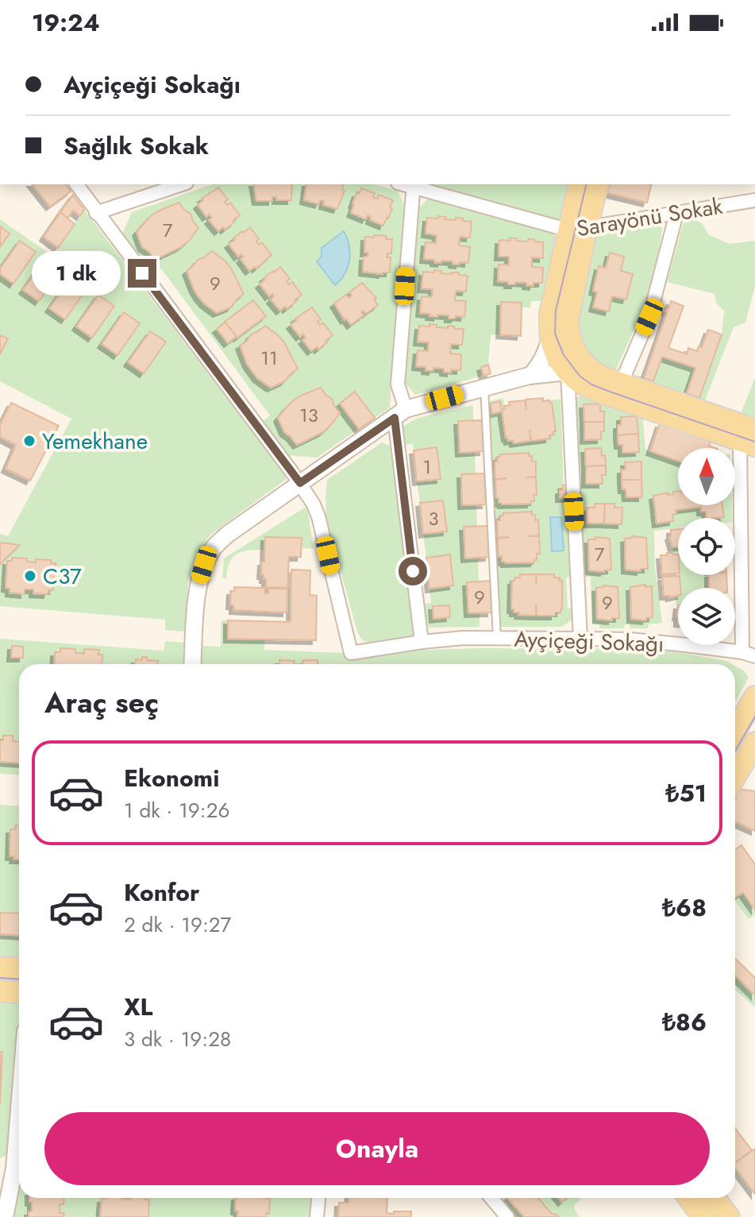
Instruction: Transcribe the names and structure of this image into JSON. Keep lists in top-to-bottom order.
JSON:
{
  "streets": {
    "street": ["Sarayönü Sokak", "Ayçiçeği Sokağı"]
  },
  "places": ["Yemekhane", "C37"],
  "house_numbers": [
    "7",
    "9",
    "11",
    "13",
    "1",
    "3",
    "7",
    "9",
    "9"
  ],
  "north": "top",
  "page": {
    "status": "19:24",
    "banner": ["Ayçiçeği Sokağı", "Sağlık Sokak"],
    "bubble": "1 dk",
    "heading": "Araç seç",
    "list": [
      {
        "name": "Ekonomi",
        "note": "1 dk · 19:26",
        "value": "₺51"
      },
      {
        "name": "Konfor",
        "note": "2 dk · 19:27",
        "value": "₺68"
      },
      {
        "name": "XL",
        "note": "3 dk · 19:28",
        "value": "₺86"
      }
    ],
    "buttons": "Onayla"
  }
}
